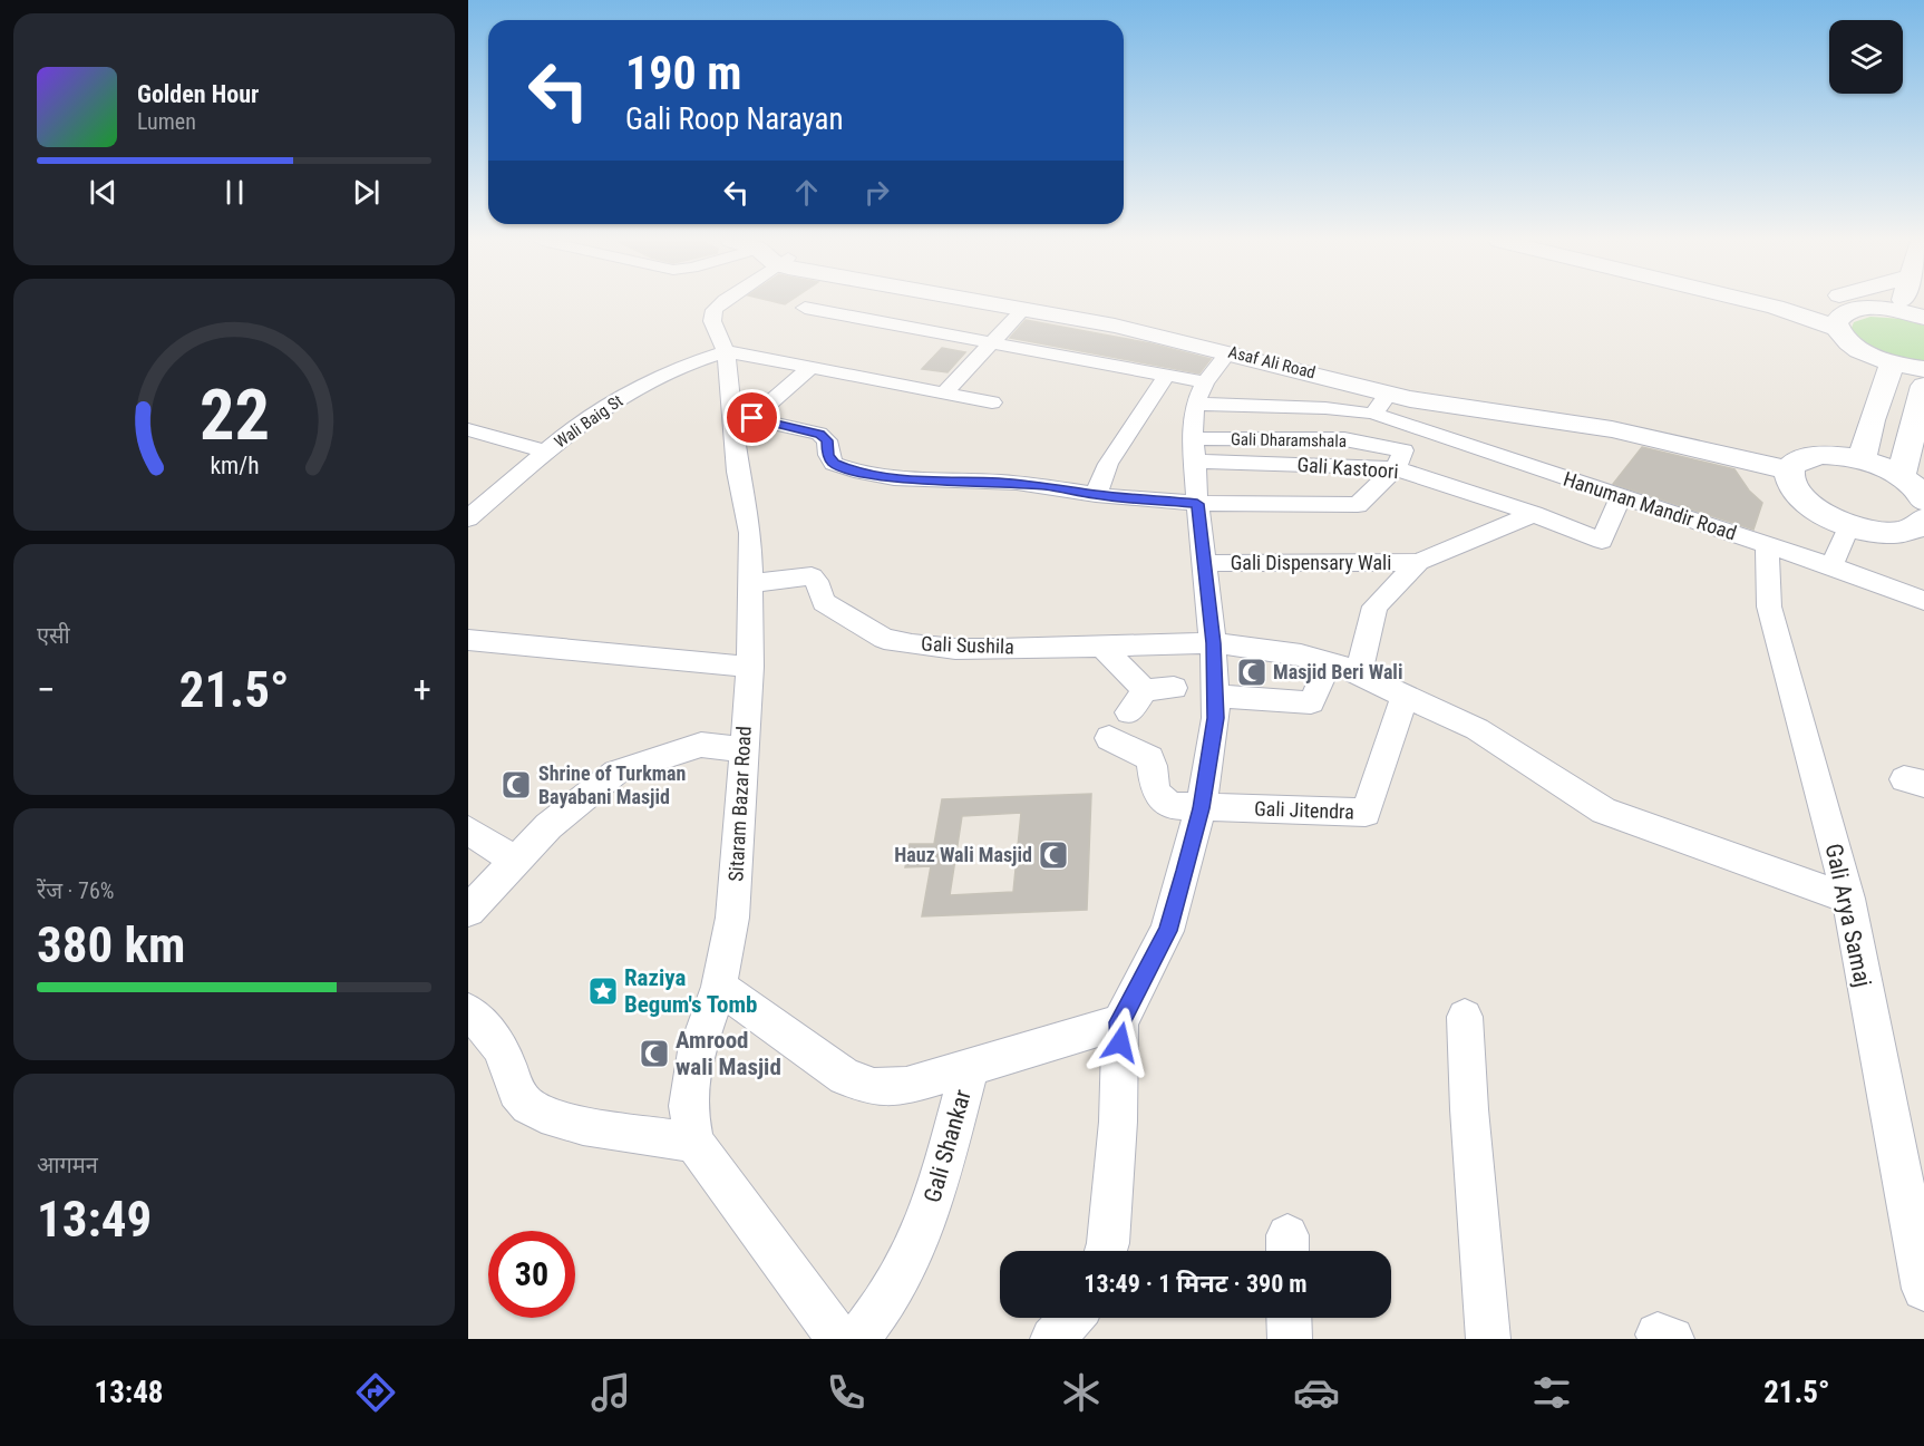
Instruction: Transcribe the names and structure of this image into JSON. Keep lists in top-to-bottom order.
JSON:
{
  "streets": {
    "main road": ["Asaf Ali Road"],
    "street": [
      "Wali Baig St",
      "Gali Kastoori",
      "Hanuman Mandir Road",
      "Gali Dispensary Wali",
      "Gali Sushila",
      "Sitaram Bazar Road",
      "Gali Jitendra",
      "Gali Arya Samaj",
      "Gali Shankar"
    ]
  },
  "crossings": [
    ["Wali Baig St", "Sitaram Bazar Road"],
    ["Gali Kastoori", "Hanuman Mandir Road"],
    ["Hanuman Mandir Road", "Gali Arya Samaj"],
    ["Gali Sushila", "Sitaram Bazar Road"],
    ["Gali Sushila", "Gali Jitendra"],
    ["Gali Sushila", "Gali Arya Samaj"]
  ],
  "places": {
    "mosque": [
      "Masjid Beri Wali",
      "Shrine of Turkman Bayabani Masjid",
      "Hauz Wali Masjid",
      "Amrood wali Masjid"
    ],
    "place": ["Raziya Begum's Tomb"]
  },
  "page": {
    "turn": ["190 m", "Gali Roop Narayan"],
    "song": ["Golden Hour", "Lumen"],
    "tile": [
      "एसी",
      ["रेंज · 76%", "380 km"],
      ["आगमन", "13:49"]
    ],
    "heat": ["−", "21.5°", "+"],
    "limit": "30",
    "trip": "13:49 · 1 मिनट · 390 m",
    "tabs": ["13:48", "21.5°"],
    "gauge": ["22", "km/h"]
  }
}
